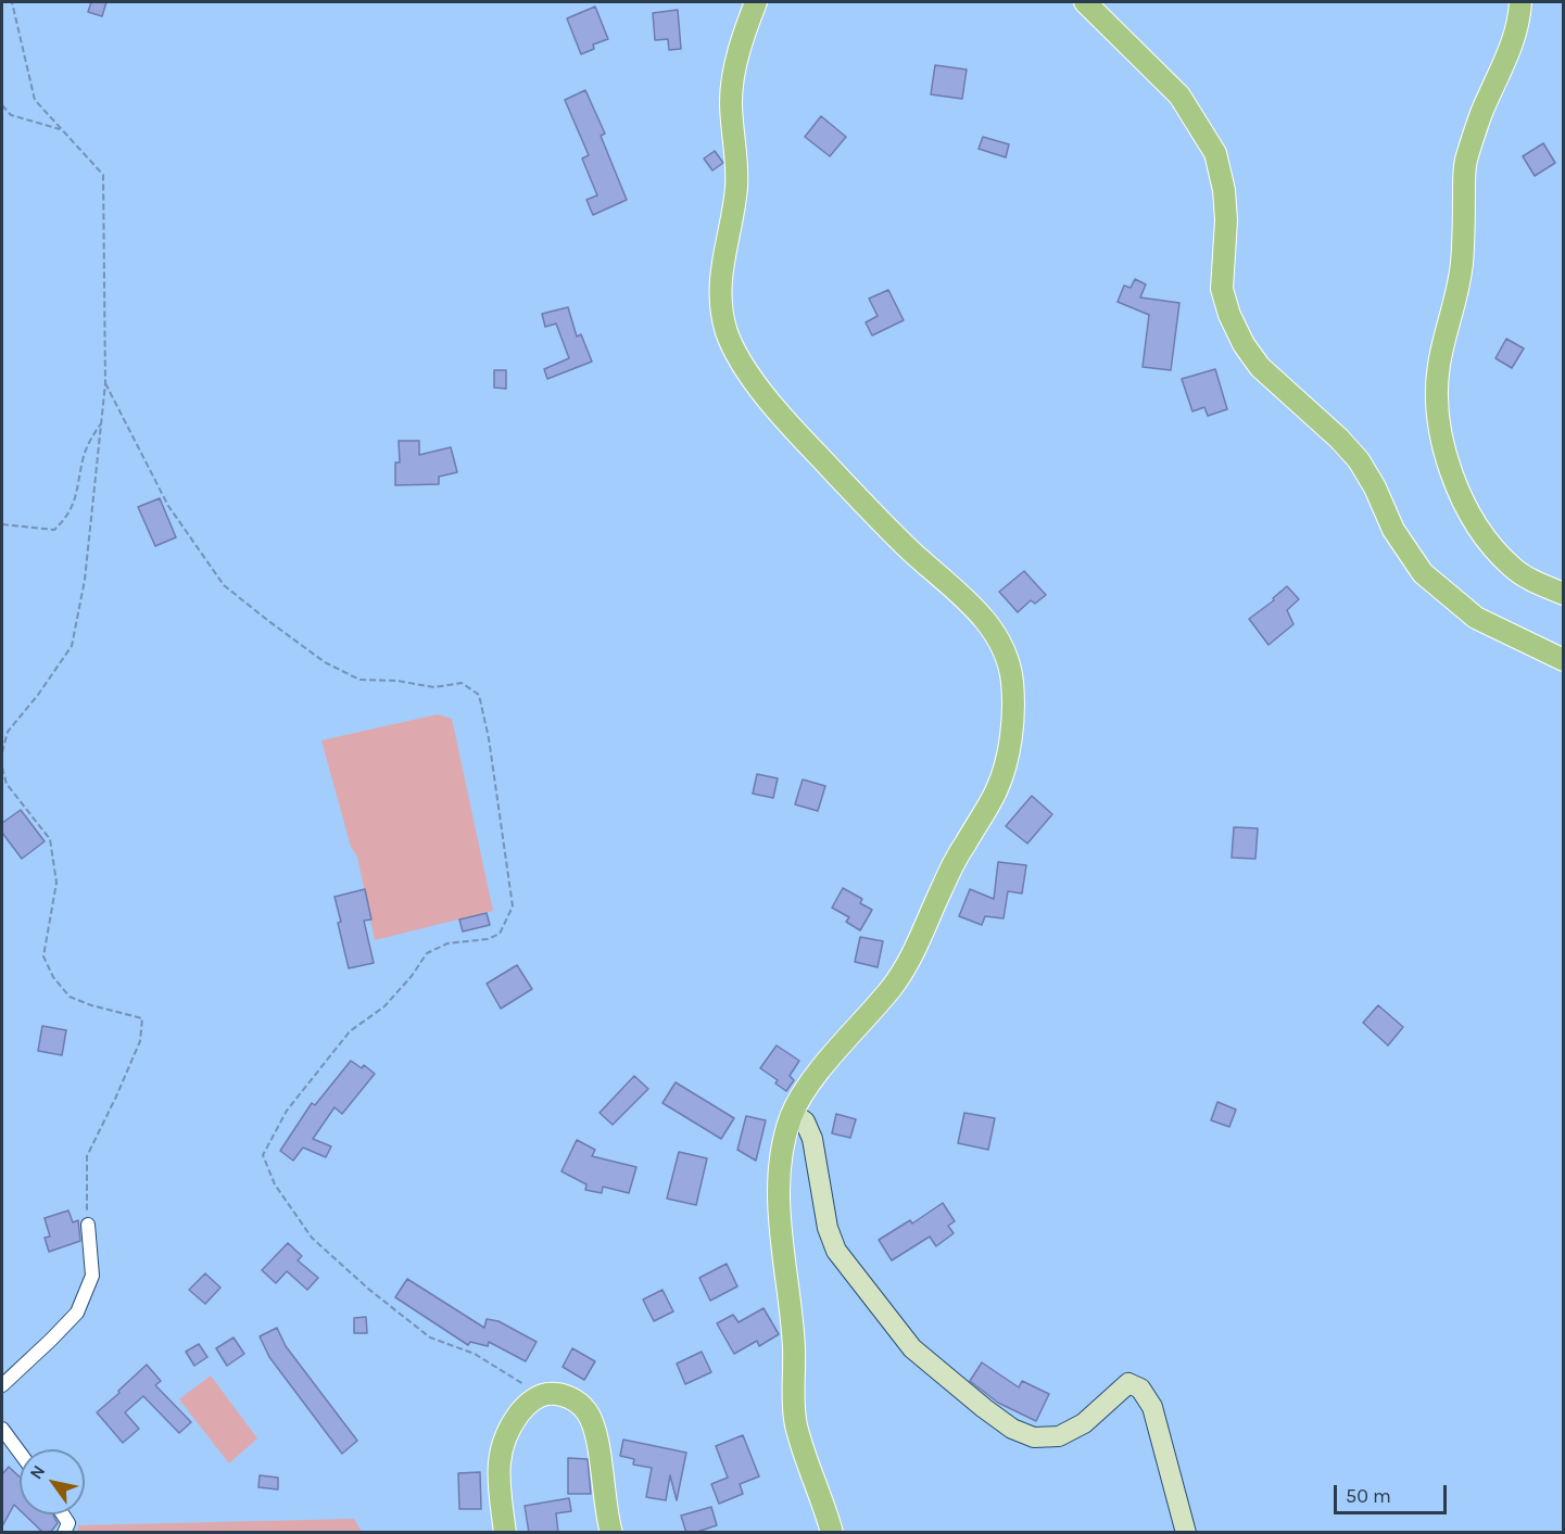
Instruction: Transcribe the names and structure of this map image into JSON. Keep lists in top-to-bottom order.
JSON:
{
  "scale_bar": "50 m",
  "north": "top left"
}
